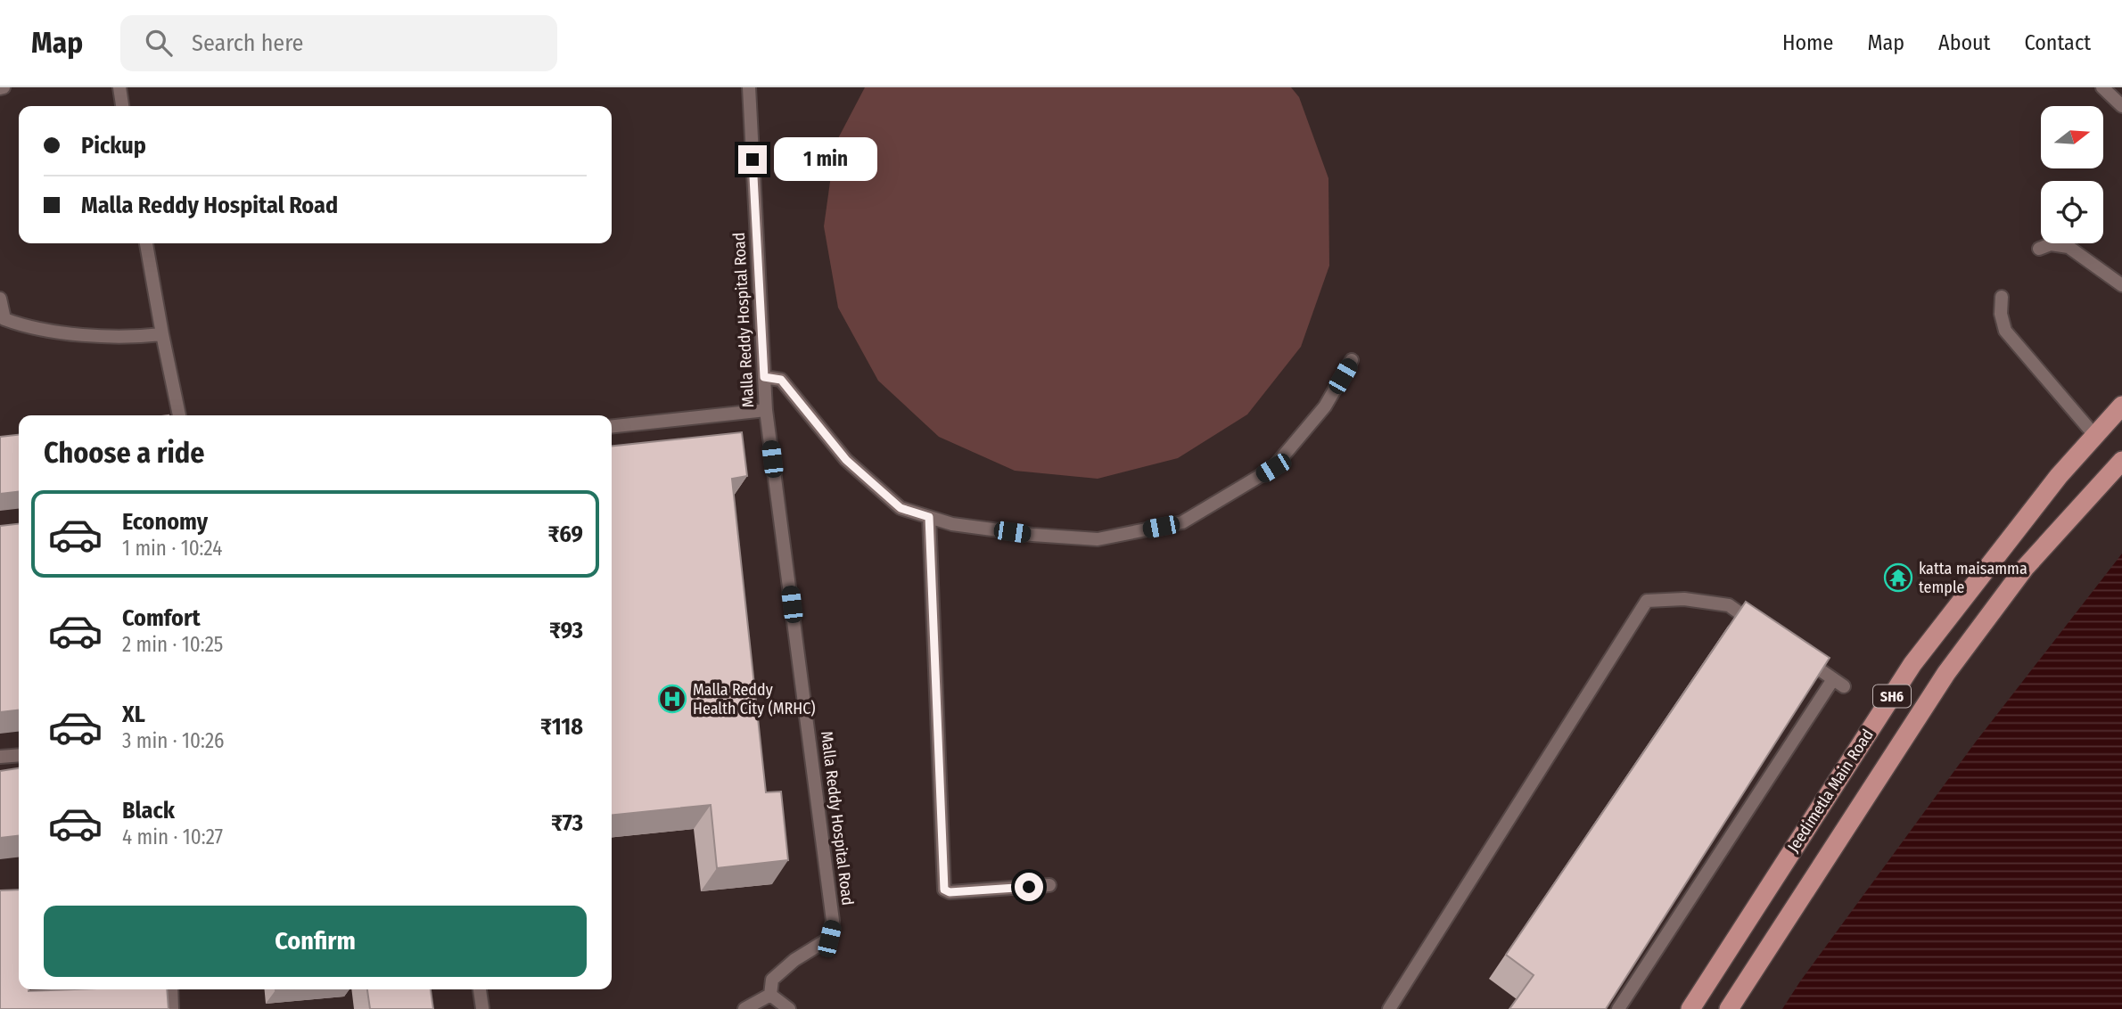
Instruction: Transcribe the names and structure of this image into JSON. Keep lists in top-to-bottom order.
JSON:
{
  "streets": {
    "main road": ["SH6", "Jeedimetla Main Road"],
    "lane": ["Malla Reddy Hospital Road"]
  },
  "places": {
    "temple": ["katta maisamma temple"],
    "hospital": ["Malla Reddy Health City (MRHC)"]
  },
  "north": "right",
  "page": {
    "header": "Map",
    "search": "Search here",
    "nav": [
      "Home",
      "Map",
      "About",
      "Contact"
    ],
    "banner": ["Pickup", "Malla Reddy Hospital Road"],
    "bubble": "1 min",
    "heading": "Choose a ride",
    "list": [
      {
        "name": "Economy",
        "note": "1 min · 10:24",
        "value": "₹69"
      },
      {
        "name": "Comfort",
        "note": "2 min · 10:25",
        "value": "₹93"
      },
      {
        "name": "XL",
        "note": "3 min · 10:26",
        "value": "₹118"
      },
      {
        "name": "Black",
        "note": "4 min · 10:27",
        "value": "₹73"
      }
    ],
    "buttons": "Confirm"
  }
}
